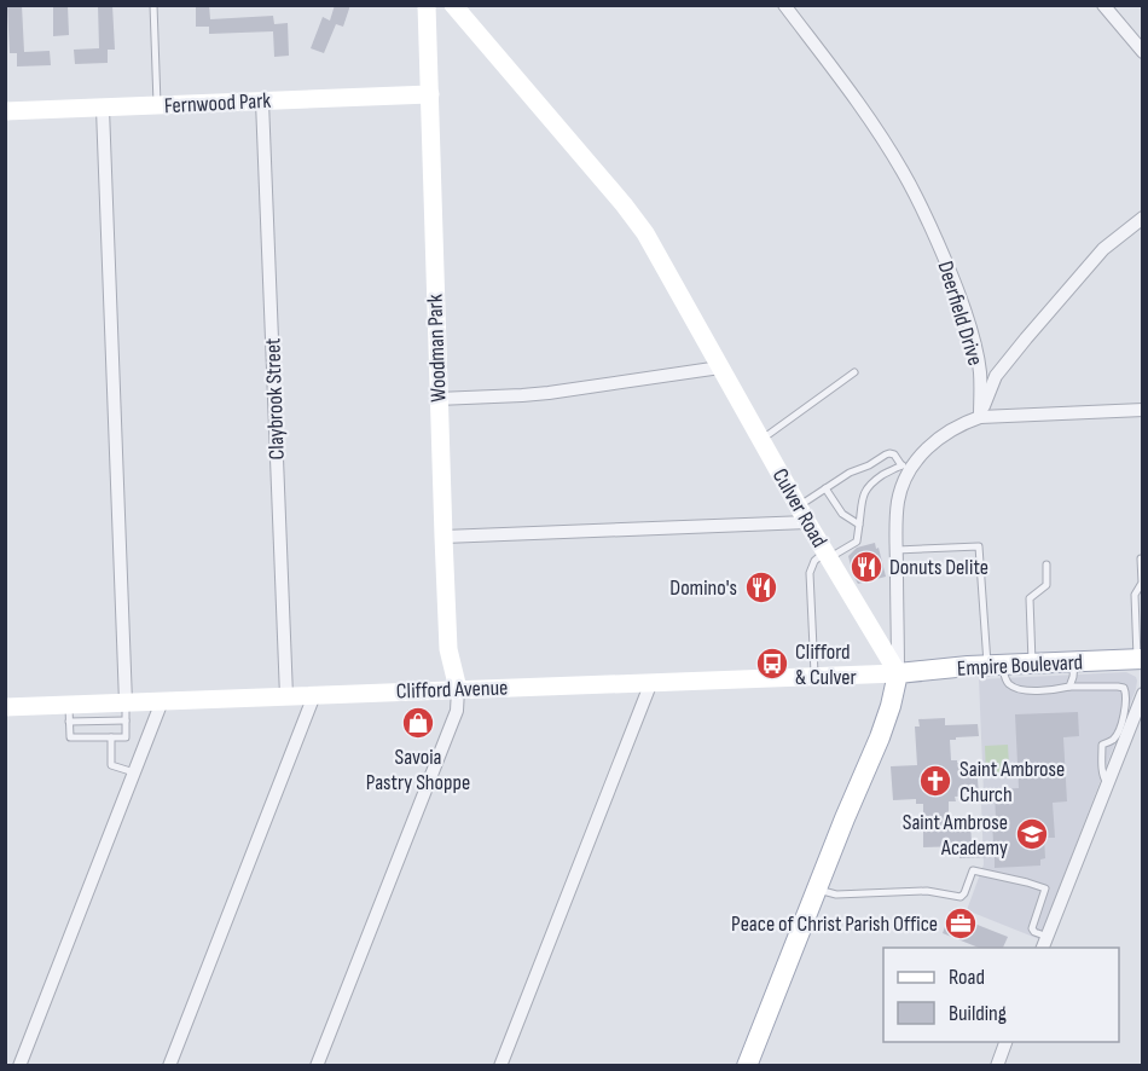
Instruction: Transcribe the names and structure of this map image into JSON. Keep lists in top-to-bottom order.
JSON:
{
  "streets": {
    "main road": [
      "Fernwood Park",
      "Woodman Park",
      "Culver Road",
      "Empire Boulevard",
      "Clifford Avenue"
    ],
    "street": ["Deerfield Drive", "Claybrook Street"]
  },
  "crossings": [
    ["Fernwood Park", "Woodman Park"],
    ["Fernwood Park", "Claybrook Street"],
    ["Woodman Park", "Clifford Avenue"],
    ["Claybrook Street", "Clifford Avenue"],
    ["Culver Road", "Empire Boulevard"],
    ["Culver Road", "Clifford Avenue"],
    ["Empire Boulevard", "Clifford Avenue"]
  ],
  "places": {
    "restaurant": ["Donuts Delite", "Domino's"],
    "bus stop": ["Clifford & Culver"],
    "shop": ["Savoia Pastry Shoppe"],
    "church": ["Saint Ambrose Church"],
    "school or university": ["Saint Ambrose Academy"],
    "office": ["Peace of Christ Parish Office"]
  },
  "legend": ["Road", "Building"]
}
